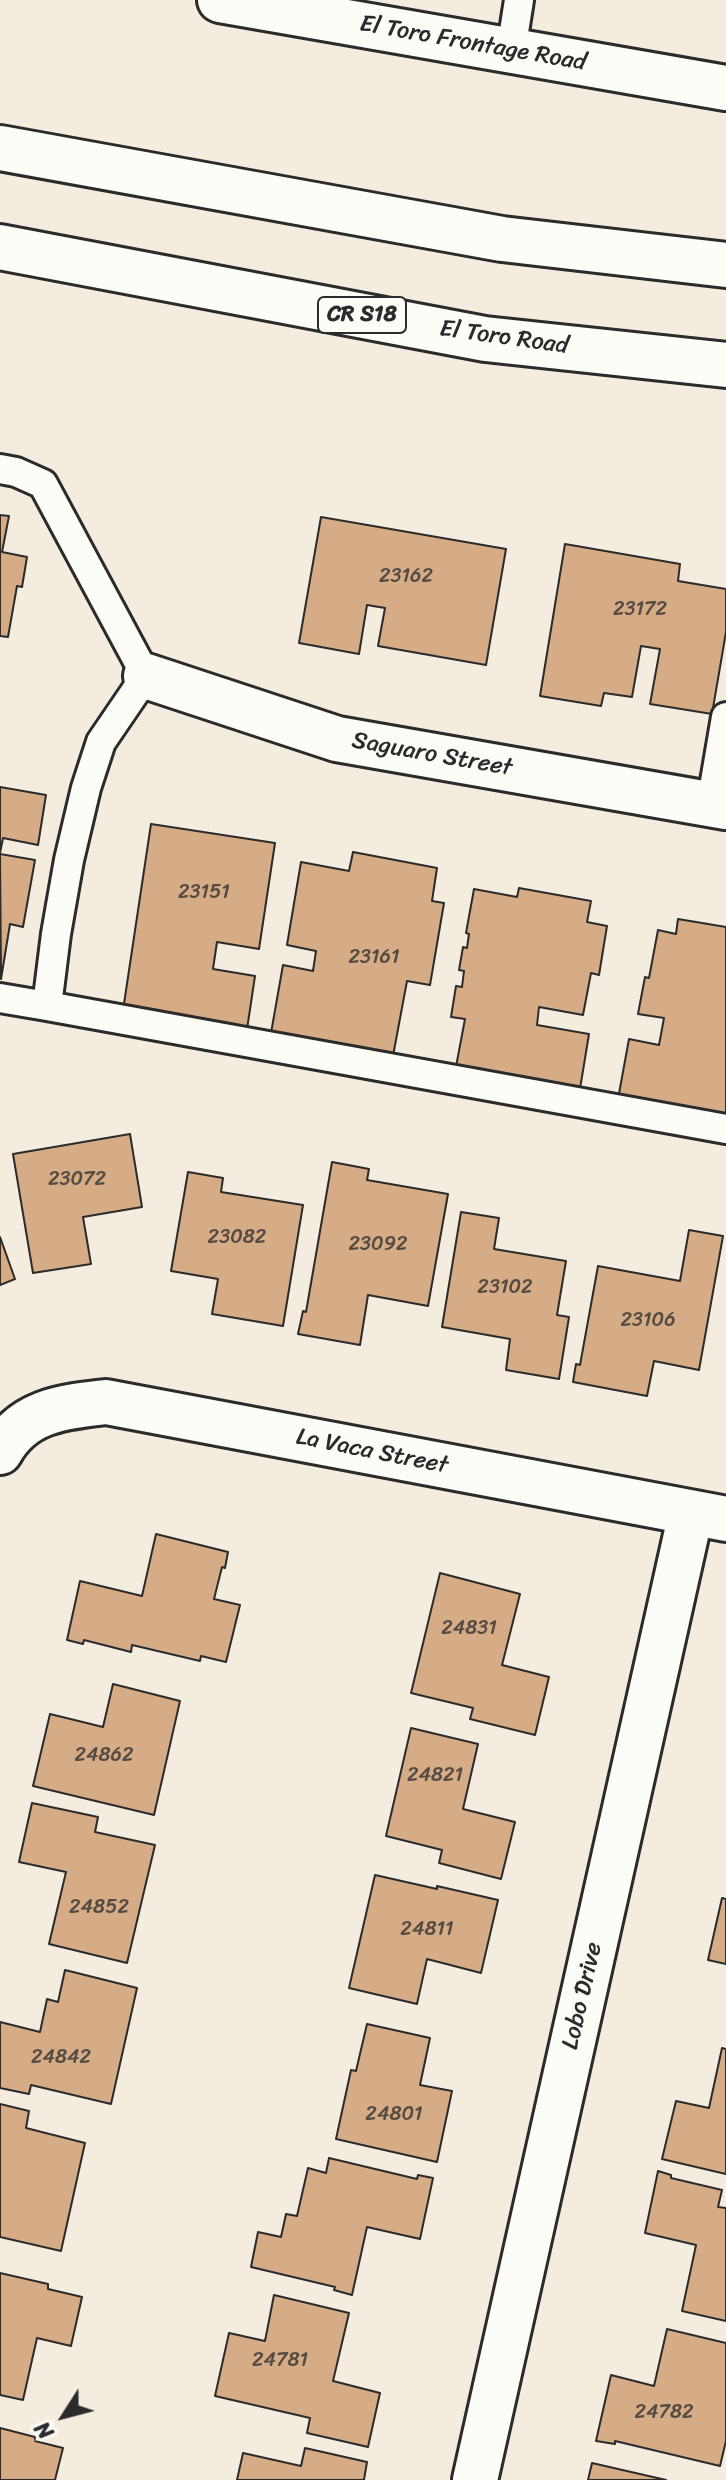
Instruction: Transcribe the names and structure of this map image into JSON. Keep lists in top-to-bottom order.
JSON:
{
  "streets": {
    "street": [
      "El Toro Frontage Road",
      "CR S18",
      "El Toro Road",
      "Saguaro Street",
      "La Vaca Street",
      "Lobo Drive"
    ]
  },
  "crossings": [
    ["La Vaca Street", "Lobo Drive"]
  ],
  "house_numbers": [
    "23162",
    "23172",
    "23151",
    "23161",
    "23072",
    "23082",
    "23092",
    "23102",
    "23106",
    "24831",
    "24862",
    "24821",
    "24852",
    "24811",
    "24842",
    "24801",
    "24781",
    "24782"
  ],
  "north": "bottom left"
}
